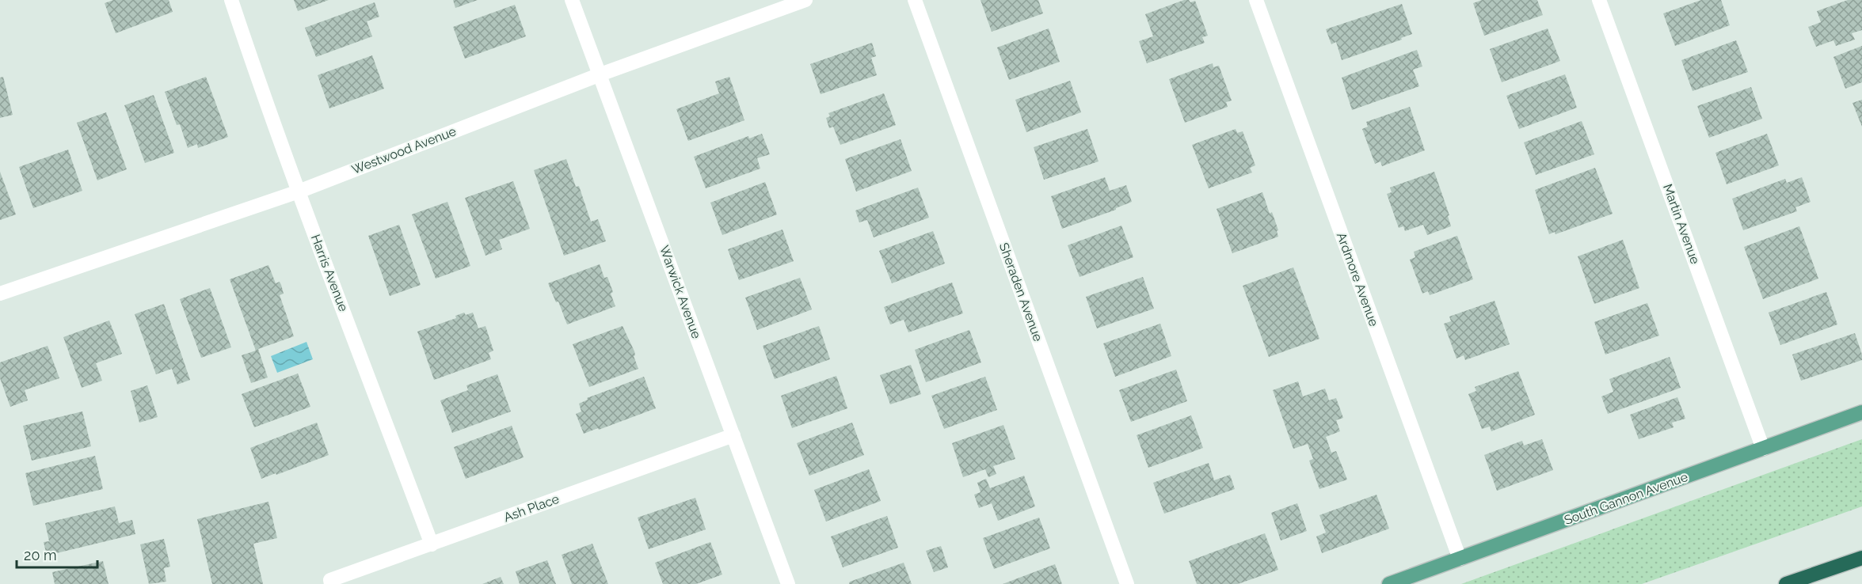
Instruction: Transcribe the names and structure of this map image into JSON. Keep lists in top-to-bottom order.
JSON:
{
  "streets": {
    "main road": ["South Gannon Avenue"],
    "street": [
      "Westwood Avenue",
      "Martin Avenue",
      "Harris Avenue",
      "Ardmore Avenue",
      "Warwick Avenue",
      "Sheraden Avenue",
      "Ash Place"
    ]
  },
  "crossings": [
    ["Westwood Avenue", "Harris Avenue"],
    ["Westwood Avenue", "Warwick Avenue"],
    ["Martin Avenue", "South Gannon Avenue"],
    ["Harris Avenue", "Ash Place"],
    ["Ardmore Avenue", "South Gannon Avenue"],
    ["Warwick Avenue", "Ash Place"]
  ],
  "scale_bar": "20 m"
}
